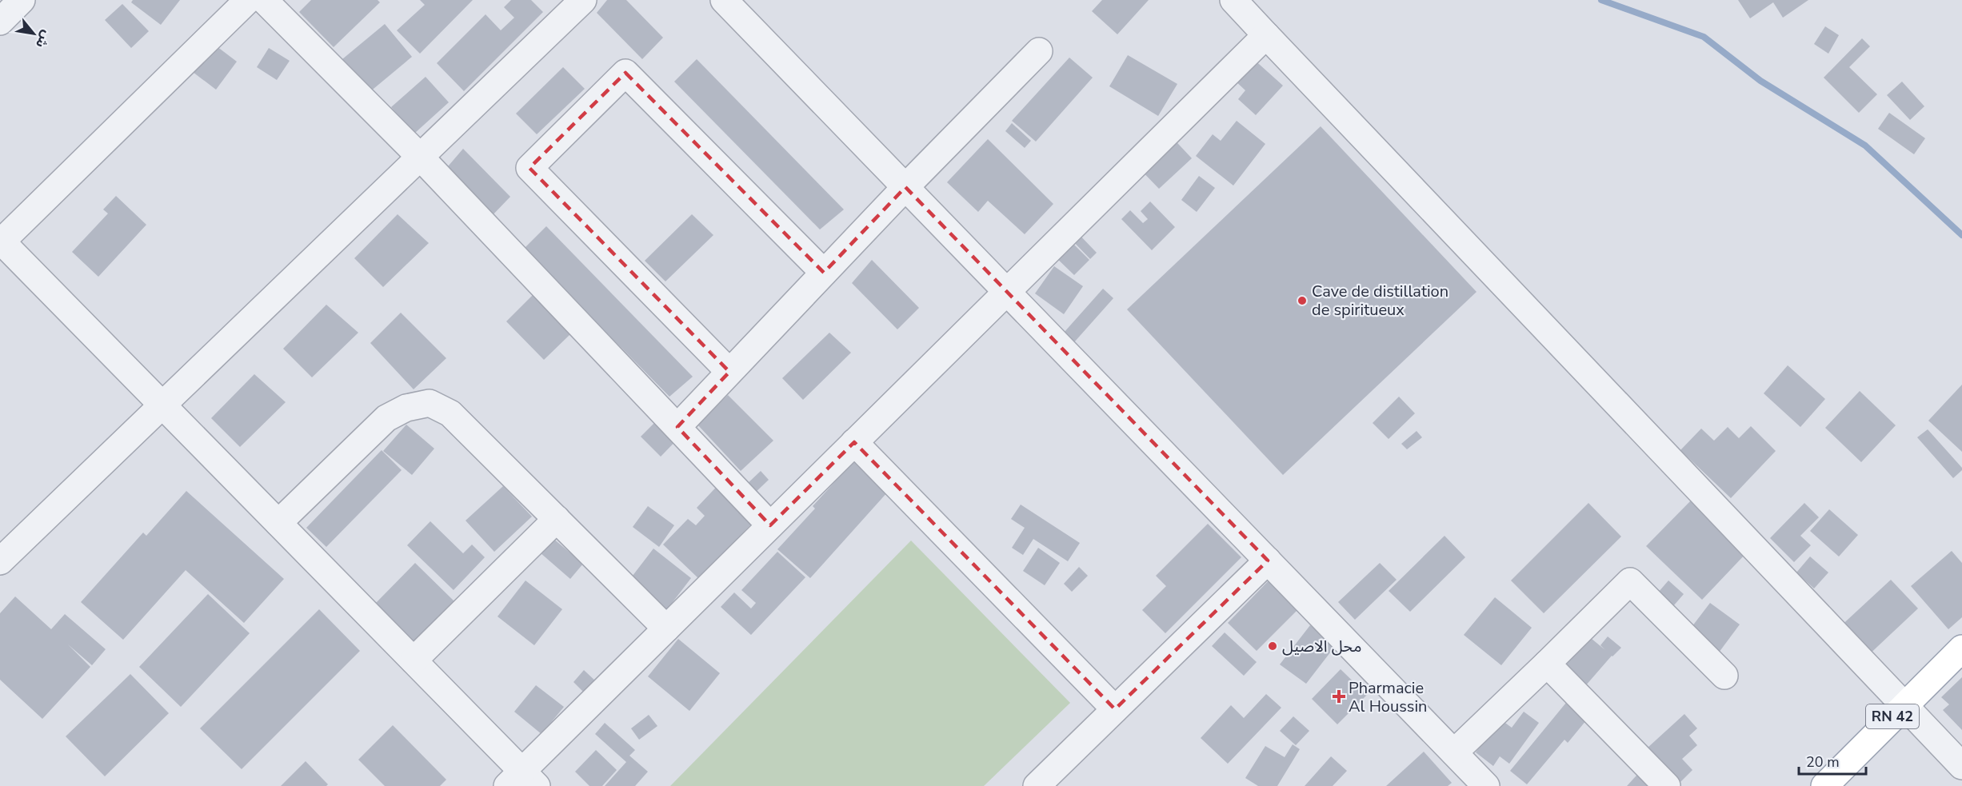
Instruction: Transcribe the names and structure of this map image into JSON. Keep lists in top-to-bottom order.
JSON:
{
  "streets": {
    "main road": ["RN 42"]
  },
  "places": {
    "other": ["Cave de distillation de spiritueux", "محل الاصيل"],
    "health": ["Pharmacie Al Houssin"]
  },
  "scale_bar": "20 m",
  "north": "bottom right"
}
